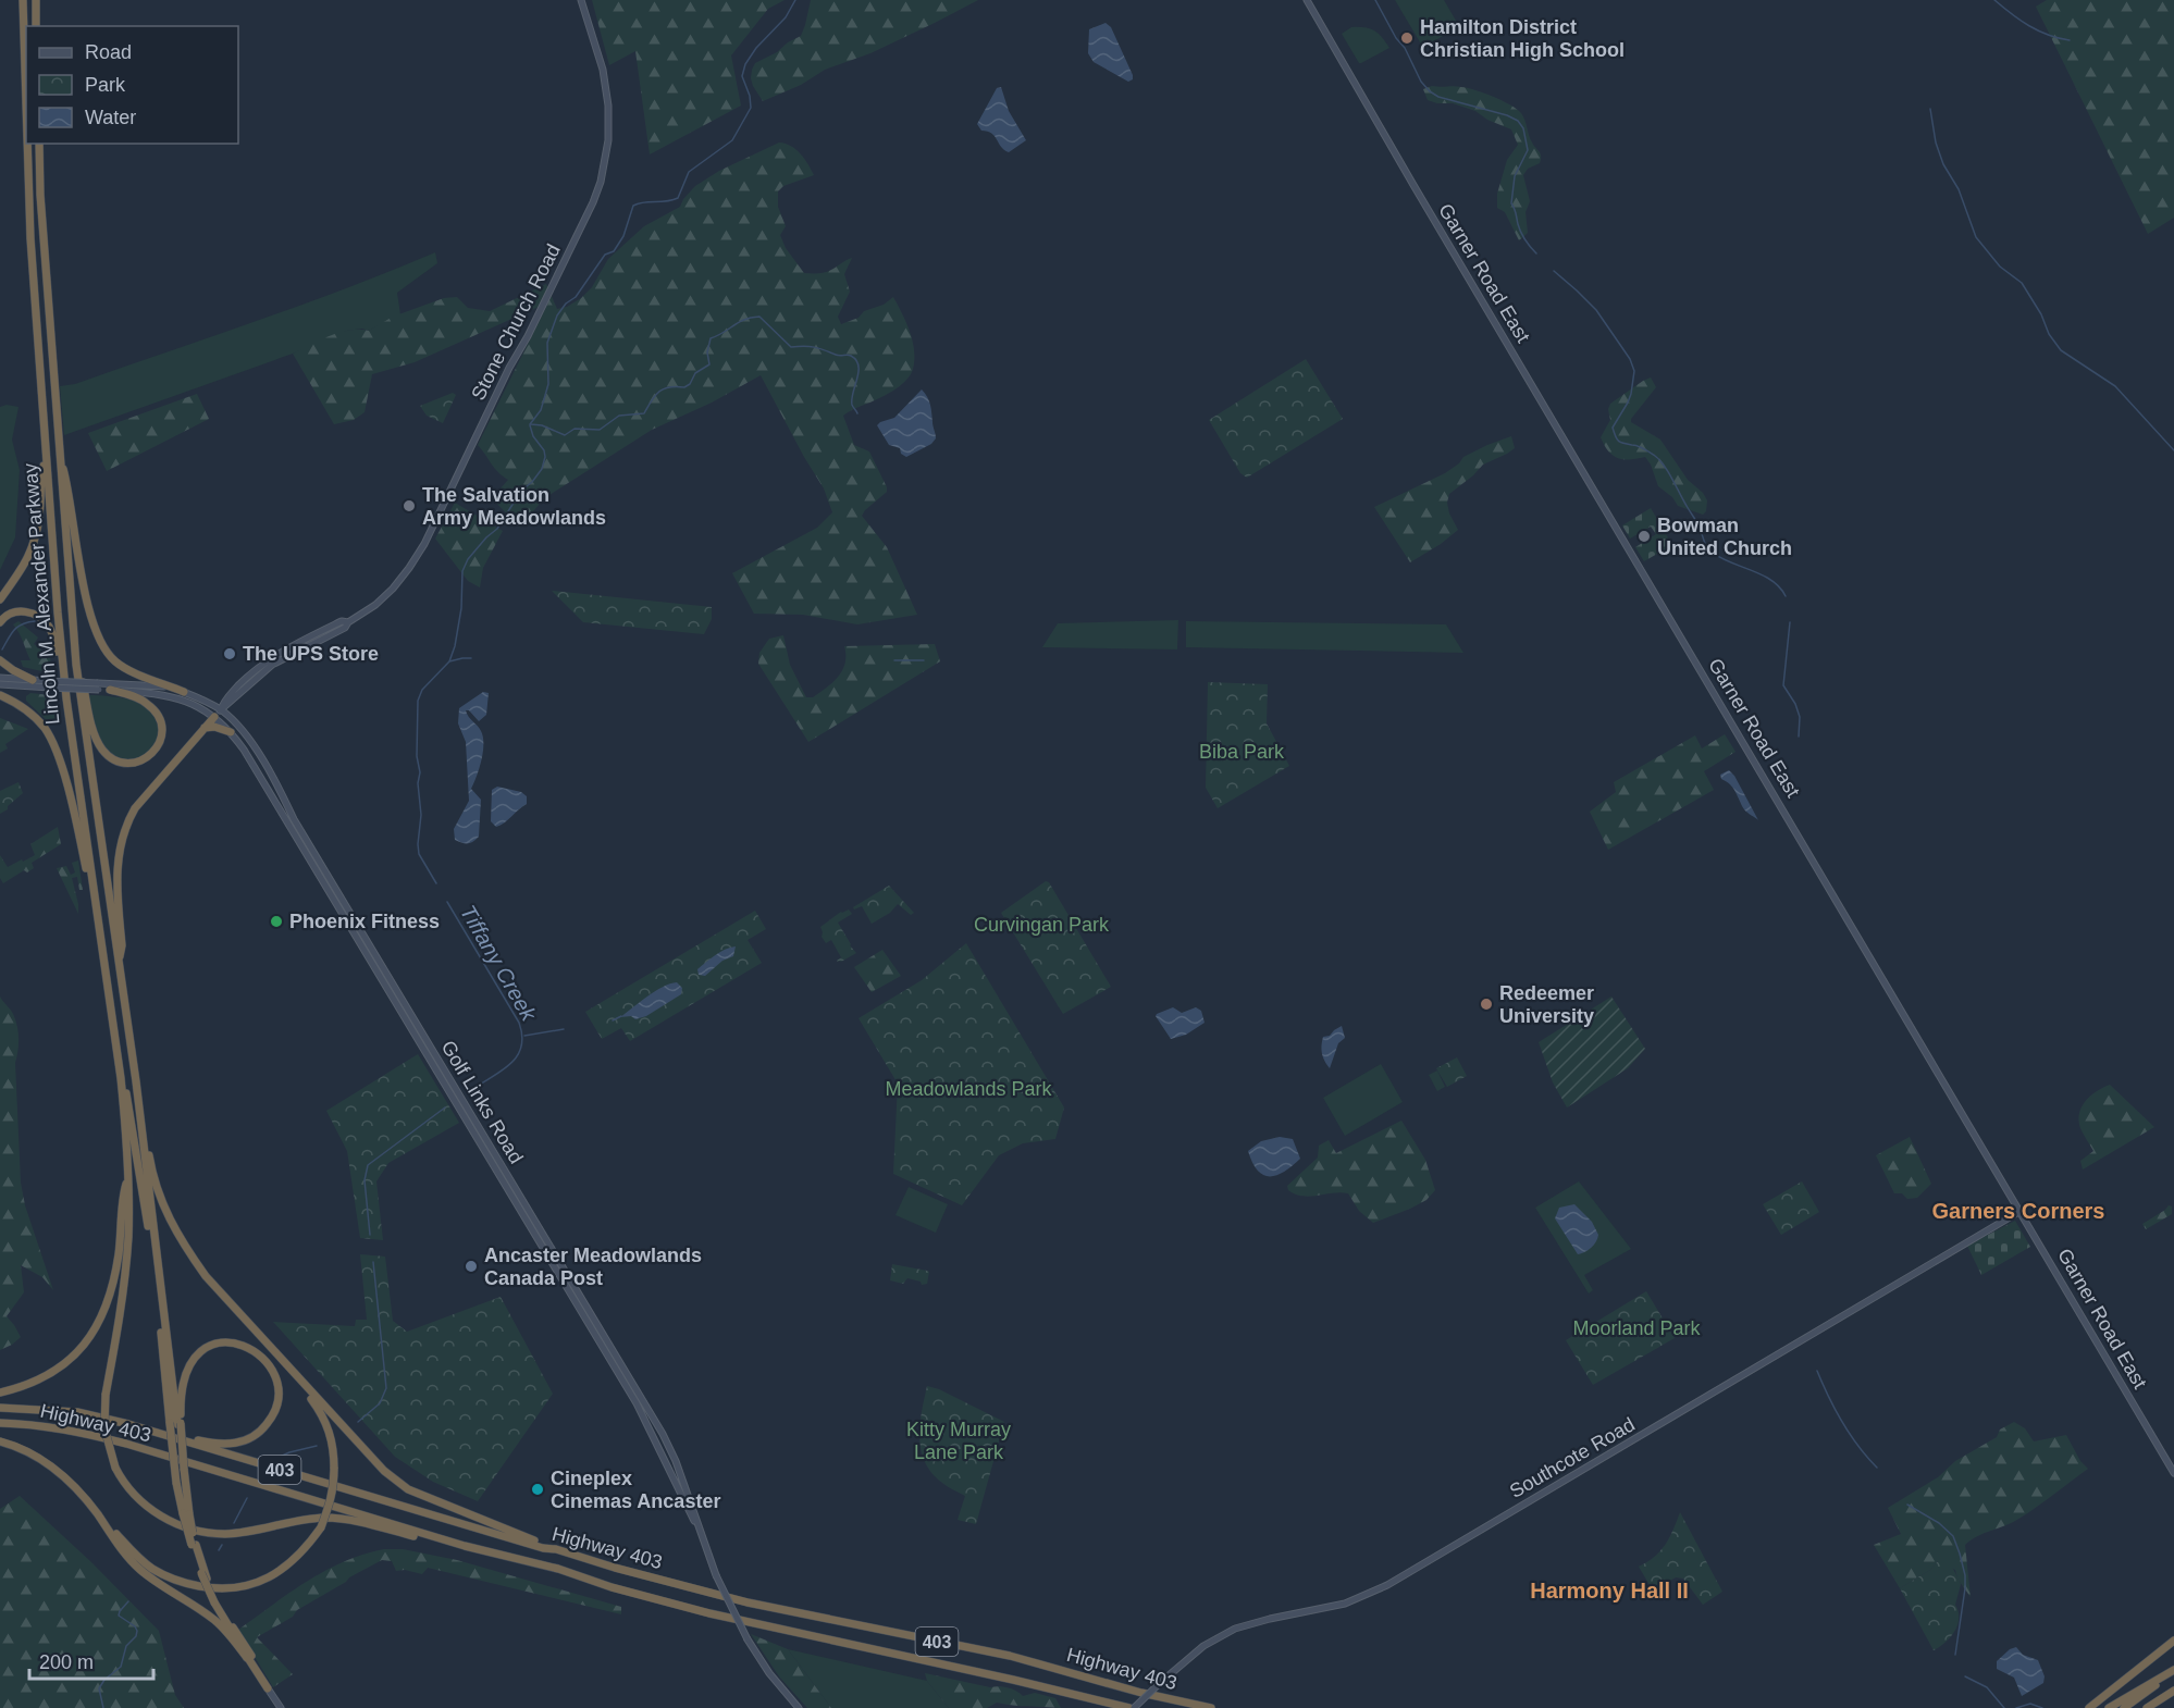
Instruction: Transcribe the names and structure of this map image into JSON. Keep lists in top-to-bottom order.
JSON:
{
  "streets": {
    "highway": ["Lincoln M. Alexander Parkway", "Highway 403", "403"],
    "main road": [
      "Garner Road East",
      "Stone Church Road",
      "Golf Links Road",
      "Southcote Road"
    ]
  },
  "crossings": [
    ["Garner Road East", "Southcote Road"],
    ["Stone Church Road", "Golf Links Road"],
    ["Highway 403", "Southcote Road"]
  ],
  "districts": ["Garners Corners", "Harmony Hall II"],
  "water": ["Tiffany Creek"],
  "parks": [
    "Biba Park",
    "Curvingan Park",
    "Meadowlands Park",
    "Moorland Park",
    "Kitty Murray Lane Park"
  ],
  "places": [
    "Hamilton District Christian High School",
    "The Salvation Army Meadowlands",
    "Bowman United Church",
    "The UPS Store",
    "Phoenix Fitness",
    "Redeemer University",
    "Ancaster Meadowlands Canada Post",
    "Cineplex Cinemas Ancaster"
  ],
  "legend": ["Road", "Park", "Water"],
  "scale_bar": "200 m"
}
